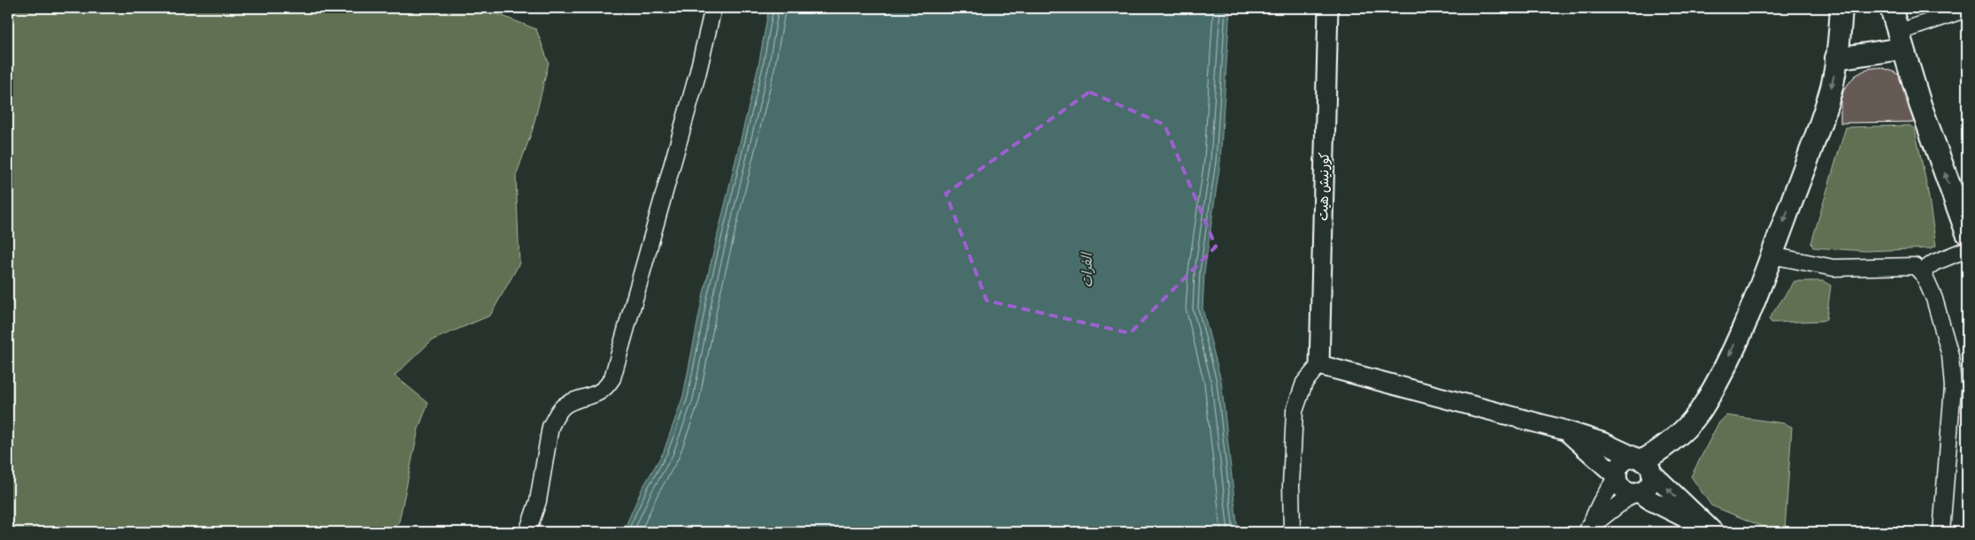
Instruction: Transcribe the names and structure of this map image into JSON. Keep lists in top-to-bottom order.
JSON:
{
  "streets": {
    "street": ["كورنيش هيت"]
  },
  "water": ["الفرات"]
}
